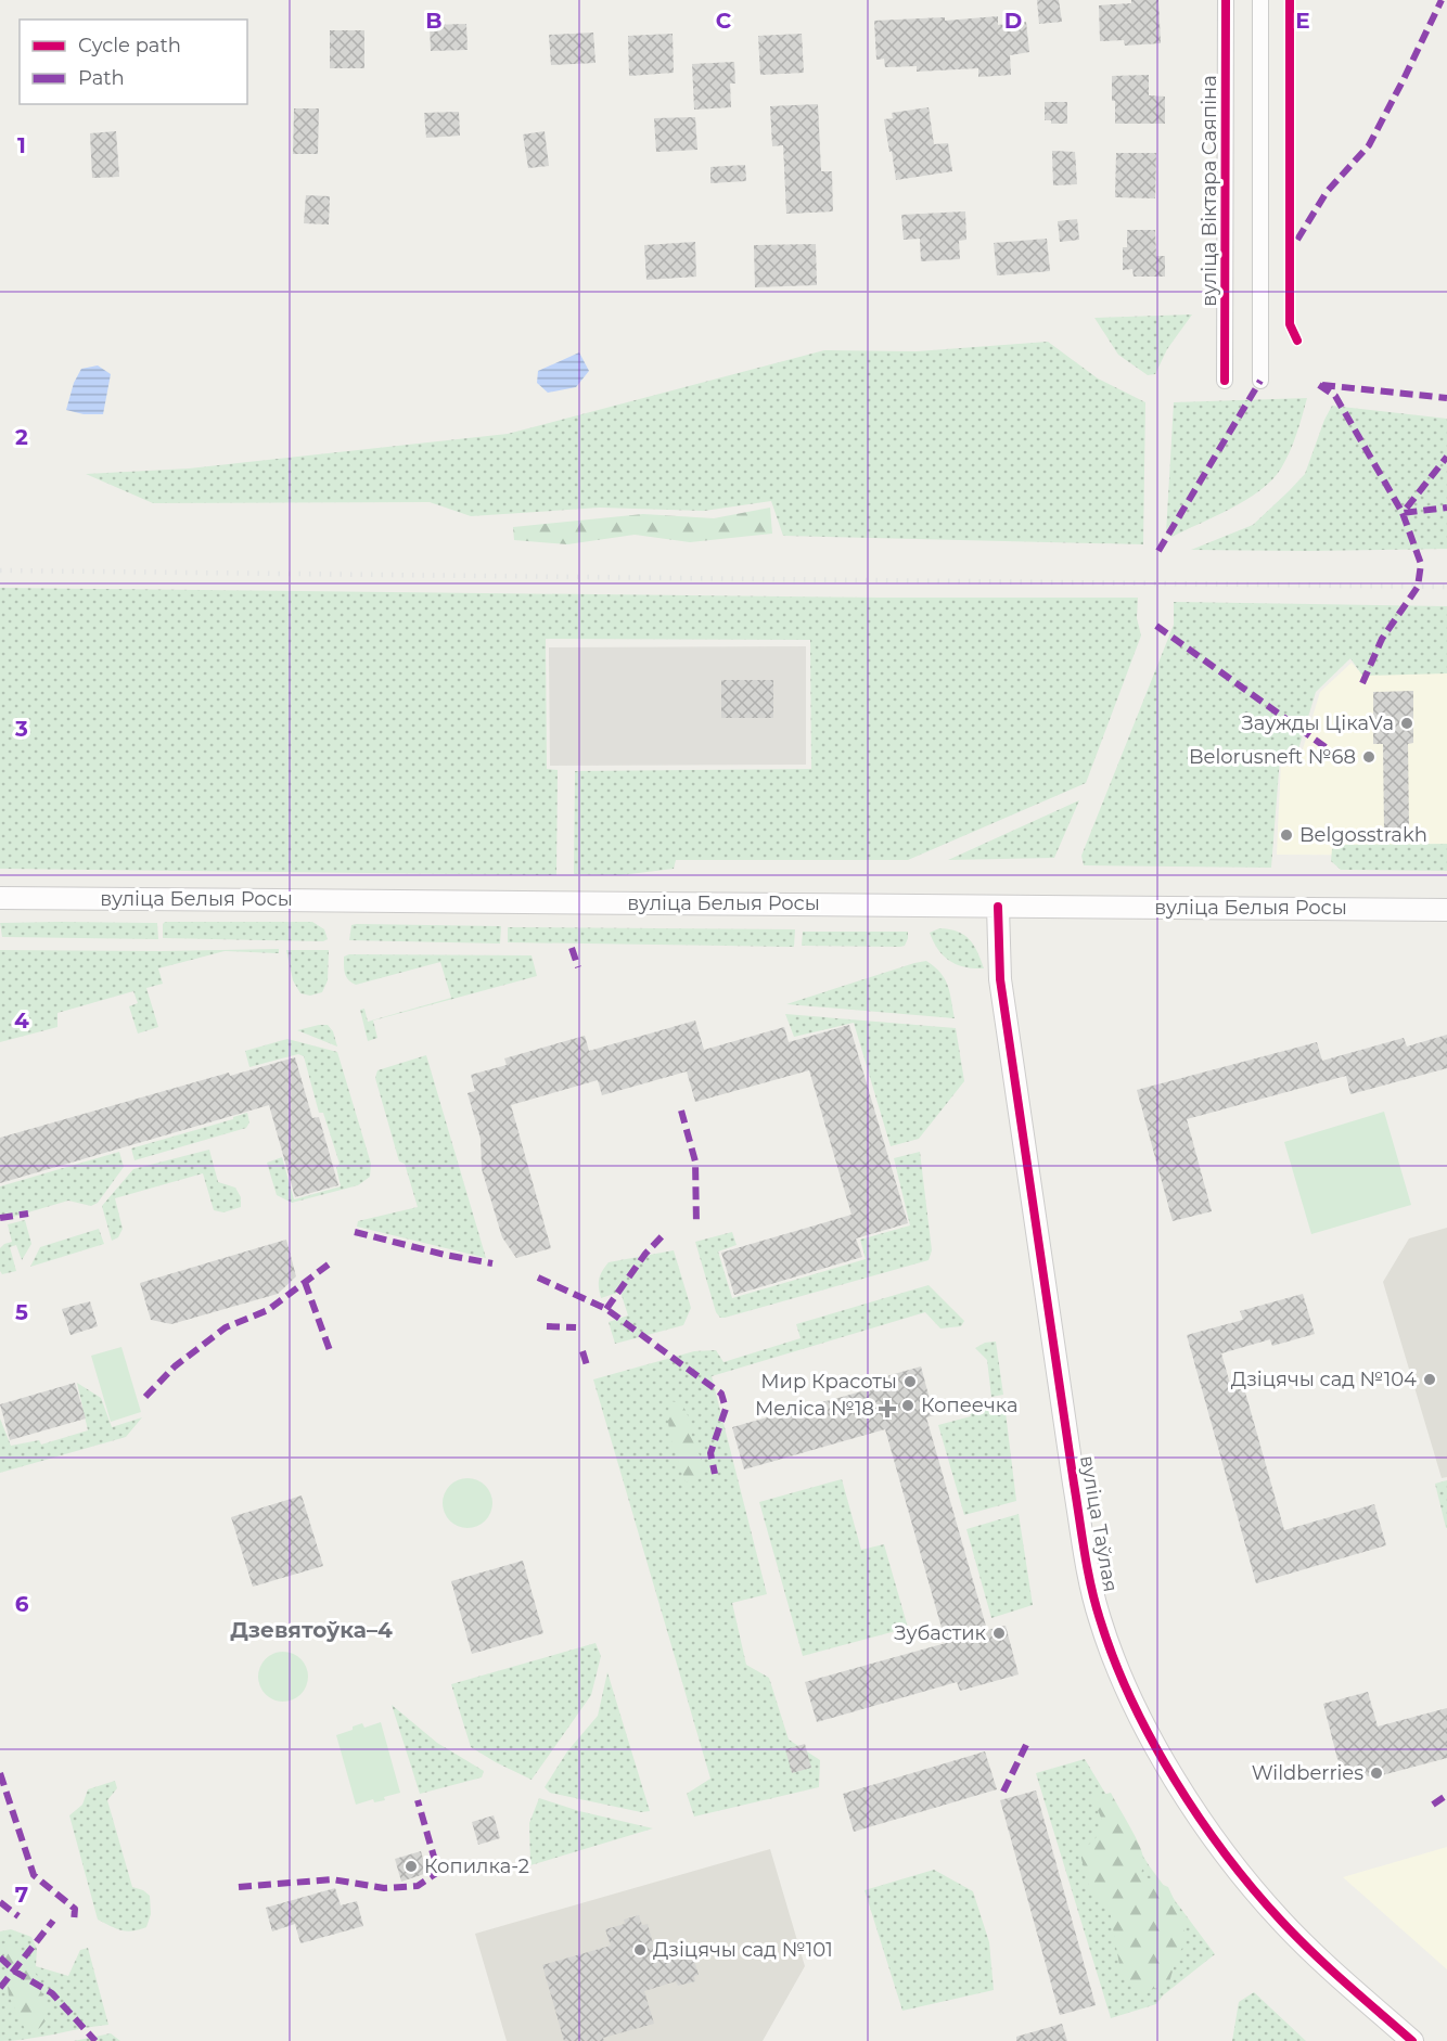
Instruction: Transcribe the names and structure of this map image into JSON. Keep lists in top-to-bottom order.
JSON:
{
  "streets": {
    "main road": ["вуліца Белыя Росы", "вуліца Таўлая"],
    "street": ["вуліца Віктара Саяпіна"]
  },
  "crossings": [
    ["вуліца Белыя Росы", "вуліца Таўлая"]
  ],
  "districts": ["Дзевятоўка–4"],
  "places": {
    "other": [
      "Заужды ЦікаVа",
      "Belorusneft №68",
      "Belgosstrakh",
      "Дзіцячы сад №104",
      "Мир Красоты",
      "Копеечка",
      "Зубастик",
      "Wildberries",
      "Копилка-2",
      "Дзіцячы сад №101"
    ],
    "health": ["Меліса №18"]
  },
  "legend": ["Cycle path", "Path"],
  "grid": {
    "columns": [
      "B",
      "C",
      "D",
      "E"
    ],
    "rows": [
      "1",
      "2",
      "3",
      "4",
      "5",
      "6",
      "7"
    ]
  }
}
